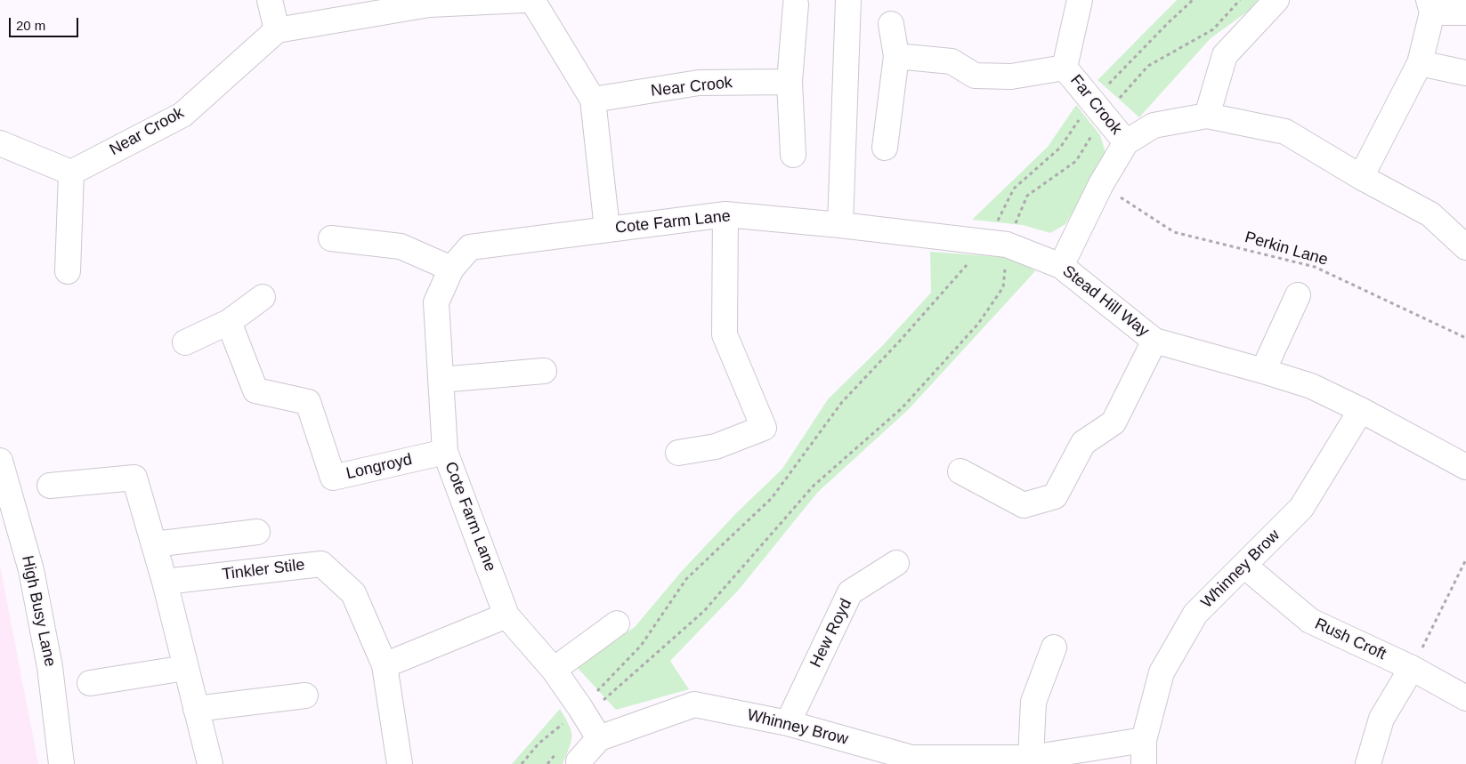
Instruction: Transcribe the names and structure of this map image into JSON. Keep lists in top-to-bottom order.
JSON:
{
  "streets": {
    "street": [
      "Near Crook",
      "Far Crook",
      "Cote Farm Lane",
      "Stead Hill Way",
      "Longroyd",
      "Whinney Brow",
      "Tinkler Stile",
      "High Busy Lane",
      "Hew Royd",
      "Rush Croft"
    ],
    "path": ["Perkin Lane"]
  },
  "crossings": [
    ["Cote Farm Lane", "Stead Hill Way"],
    ["Cote Farm Lane", "Longroyd"],
    ["Cote Farm Lane", "Whinney Brow"],
    ["Stead Hill Way", "Whinney Brow"],
    ["Whinney Brow", "Hew Royd"],
    ["Whinney Brow", "Rush Croft"]
  ],
  "scale_bar": "20 m"
}
